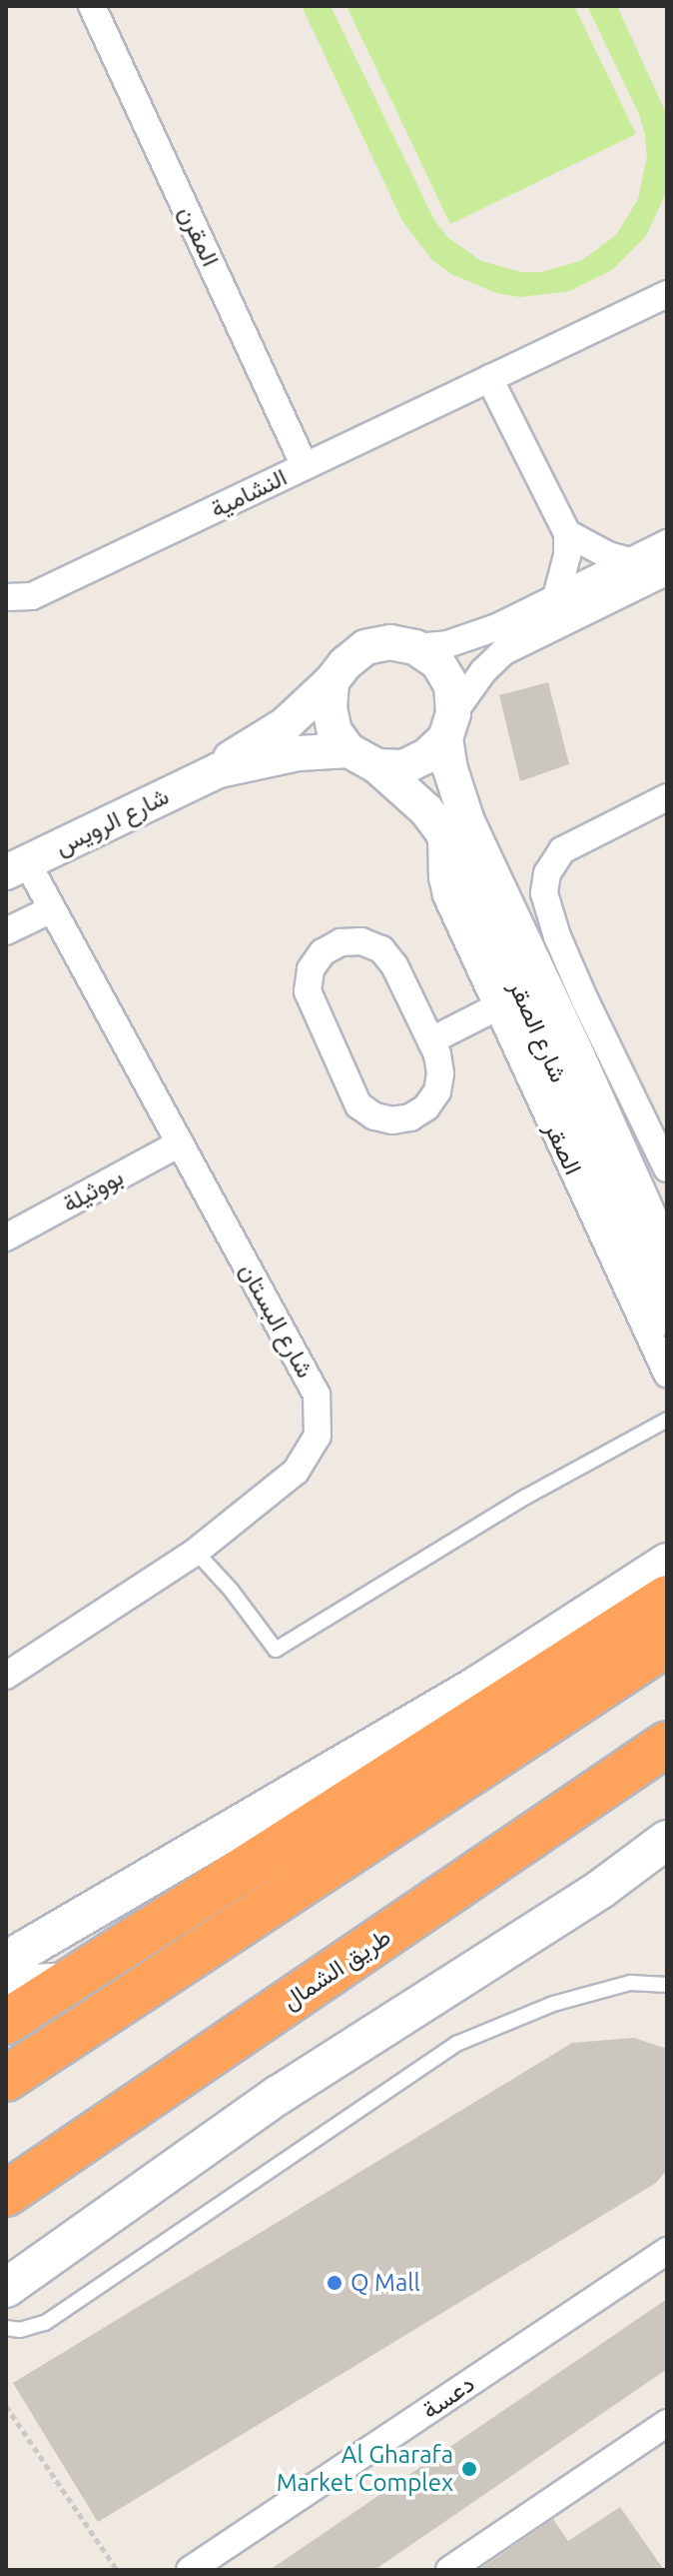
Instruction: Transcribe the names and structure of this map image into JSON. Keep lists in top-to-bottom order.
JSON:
{
  "streets": {
    "highway": ["طريق الشمال"],
    "street": [
      "المقرن",
      "النشامية",
      "شارع الرويس",
      "شارع الصقر",
      "الصقر",
      "بووثيلة",
      "شارع البستان",
      "دعسة"
    ]
  },
  "crossings": [
    ["المقرن", "النشامية"],
    ["شارع الرويس", "شارع الصقر"],
    ["شارع الرويس", "شارع البستان"],
    ["شارع الصقر", "الصقر"],
    ["بووثيلة", "شارع البستان"]
  ],
  "places": ["Q Mall", "Al Gharafa Market Complex"]
}
